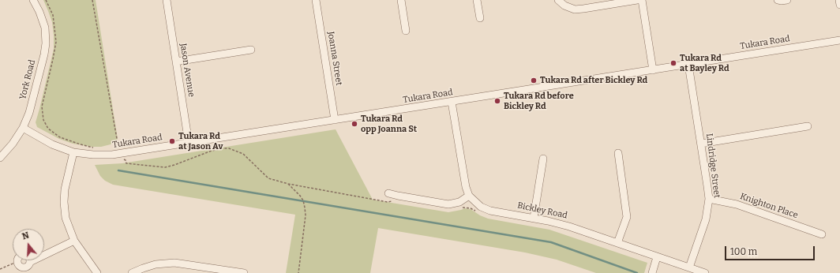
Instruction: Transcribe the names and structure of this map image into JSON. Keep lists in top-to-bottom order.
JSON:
{
  "streets": {
    "street": [
      "Tukara Road",
      "Joanna Street",
      "Jason Avenue",
      "York Road",
      "Lindridge Street",
      "Knighton Place",
      "Bickley Road"
    ]
  },
  "crossings": [
    ["Tukara Road", "Joanna Street"],
    ["Tukara Road", "Jason Avenue"],
    ["Tukara Road", "York Road"],
    ["Tukara Road", "Lindridge Street"],
    ["Tukara Road", "Bickley Road"],
    ["Lindridge Street", "Knighton Place"],
    ["Lindridge Street", "Bickley Road"]
  ],
  "places": [
    "Tukara Rd at Bayley Rd",
    "Tukara Rd after Bickley Rd",
    "Tukara Rd before Bickley Rd",
    "Tukara Rd opp Joanna St",
    "Tukara Rd at Jason Av"
  ],
  "scale_bar": "100 m",
  "north": "top"
}
